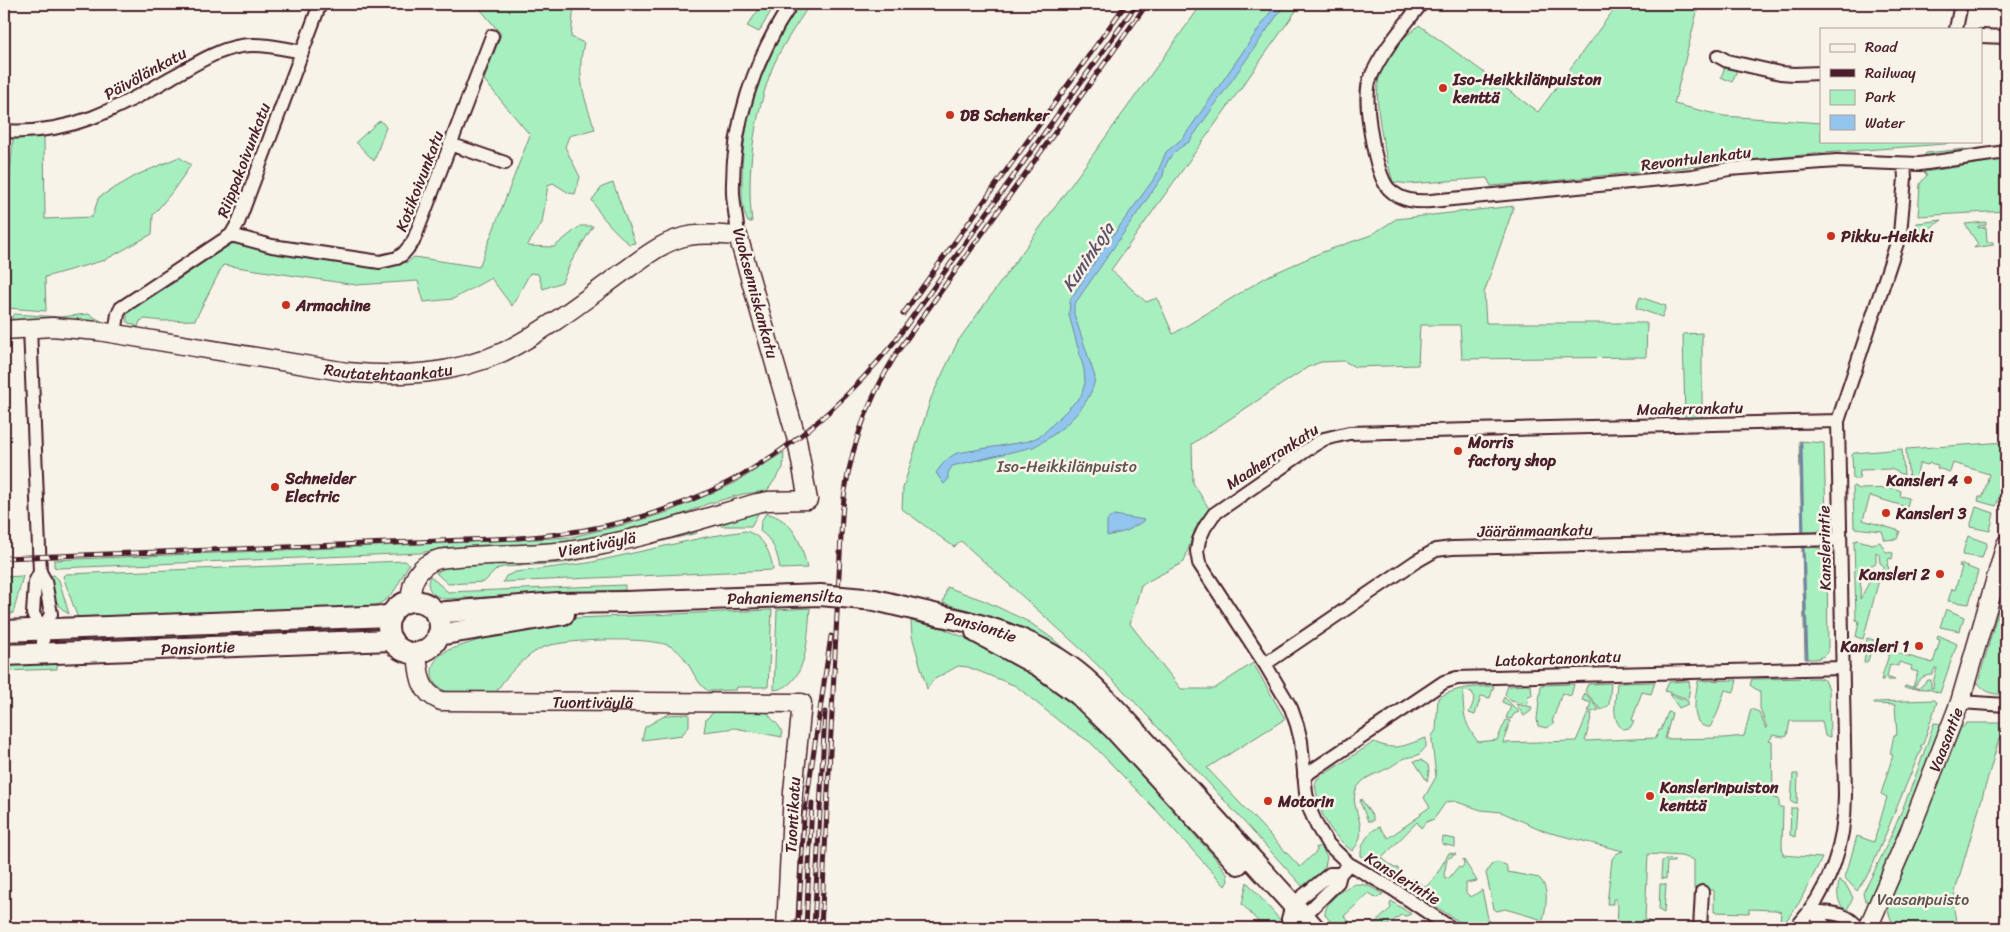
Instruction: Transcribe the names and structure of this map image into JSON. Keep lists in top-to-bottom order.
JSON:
{
  "streets": {
    "main road": ["Pahaniemensilta", "Pansiontie"],
    "street": [
      "Päivölänkatu",
      "Revontulenkatu",
      "Riippakoivunkatu",
      "Kotikoivunkatu",
      "Vuoksenniskankatu",
      "Rautatehtaankatu",
      "Maaherrankatu",
      "Jääränmaankatu",
      "Vientiväylä",
      "Kanslerintie",
      "Latokartanonkatu",
      "Tuontiväylä",
      "Vaasantie",
      "Tuontikatu"
    ]
  },
  "crossings": [
    ["Päivölänkatu", "Riippakoivunkatu"],
    ["Revontulenkatu", "Kanslerintie"],
    ["Riippakoivunkatu", "Kotikoivunkatu"],
    ["Riippakoivunkatu", "Rautatehtaankatu"],
    ["Vuoksenniskankatu", "Rautatehtaankatu"],
    ["Vuoksenniskankatu", "Vientiväylä"],
    ["Maaherrankatu", "Jääränmaankatu"],
    ["Maaherrankatu", "Kanslerintie"],
    ["Maaherrankatu", "Latokartanonkatu"],
    ["Jääränmaankatu", "Kanslerintie"],
    ["Vientiväylä", "Pansiontie"],
    ["Vientiväylä", "Tuontiväylä"],
    ["Kanslerintie", "Pansiontie"],
    ["Kanslerintie", "Latokartanonkatu"],
    ["Pahaniemensilta", "Pansiontie"],
    ["Pansiontie", "Tuontiväylä"],
    ["Tuontiväylä", "Tuontikatu"]
  ],
  "water": ["Kuninkoja"],
  "parks": ["Iso-Heikkilänpuisto", "Vaasanpuisto"],
  "places": [
    "Iso-Heikkilänpuiston kenttä",
    "DB Schenker",
    "Pikku-Heikki",
    "Armachine",
    "Morris factory shop",
    "Kansleri 4",
    "Schneider Electric",
    "Kansleri 3",
    "Kansleri 2",
    "Kansleri 1",
    "Kanslerinpuiston kenttä",
    "Motorin"
  ],
  "legend": [
    "Road",
    "Railway",
    "Park",
    "Water"
  ]
}
